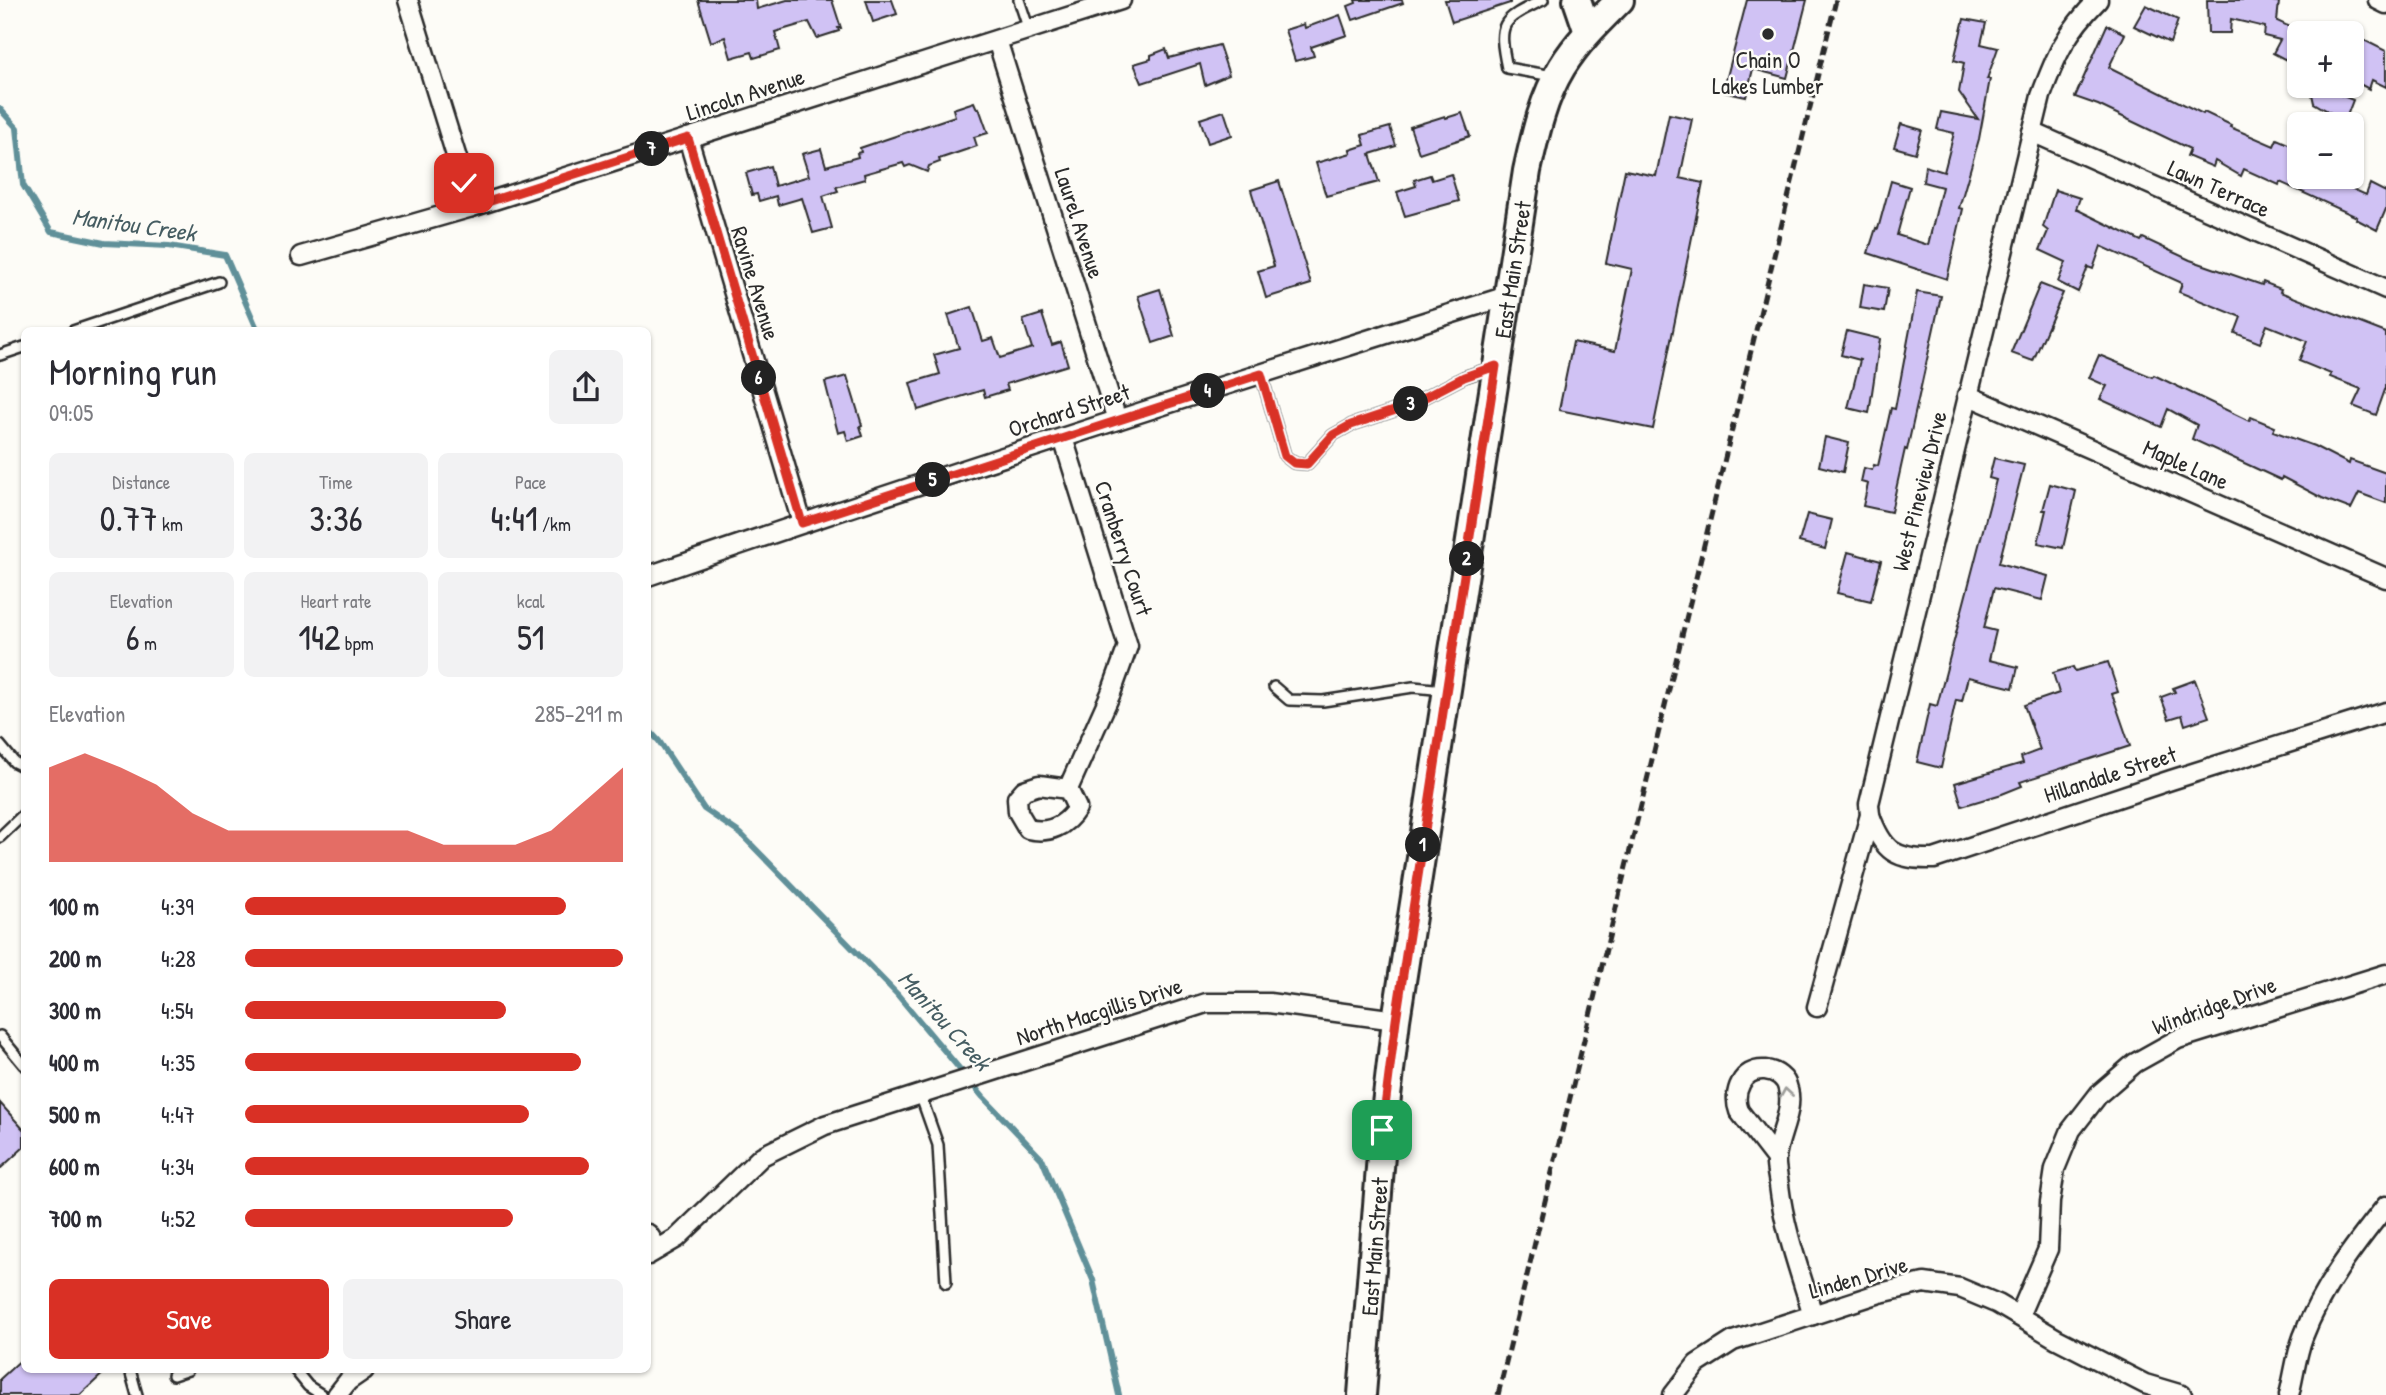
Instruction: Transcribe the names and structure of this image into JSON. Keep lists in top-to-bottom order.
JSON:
{
  "streets": {
    "main road": ["East Main Street"],
    "street": [
      "Lincoln Avenue",
      "Lawn Terrace",
      "Laurel Avenue",
      "Ravine Avenue",
      "Orchard Street",
      "Maple Lane",
      "West Pineview Drive",
      "Cranberry Court",
      "Hillandale Street",
      "Windridge Drive",
      "North Macgillis Drive",
      "Linden Drive"
    ]
  },
  "crossings": [
    ["Lincoln Avenue", "Laurel Avenue"],
    ["Lincoln Avenue", "Ravine Avenue"],
    ["Lawn Terrace", "West Pineview Drive"],
    ["Laurel Avenue", "Orchard Street"],
    ["East Main Street", "Orchard Street"],
    ["East Main Street", "North Macgillis Drive"],
    ["Ravine Avenue", "Orchard Street"],
    ["Orchard Street", "Cranberry Court"],
    ["Maple Lane", "West Pineview Drive"],
    ["West Pineview Drive", "Hillandale Street"],
    ["Windridge Drive", "Linden Drive"]
  ],
  "water": ["Manitou Creek"],
  "places": ["Chain O Lakes Lumber"],
  "page": {
    "map_buttons": ["+", "−"],
    "pins": [
      "7",
      "6",
      "4",
      "3",
      "5",
      "2",
      "1"
    ],
    "heading": ["Morning run", "09:05"],
    "stats": [
      ["Distance", "0.77 km"],
      ["Time", "3:36"],
      ["Pace", "4:41 /km"],
      ["Elevation", "6 m"],
      ["Heart rate", "142 bpm"],
      ["kcal", "51"]
    ],
    "chart": ["Elevation", "285–291 m"],
    "list": [
      {
        "name": "100 m",
        "note": "4:39"
      },
      {
        "name": "200 m",
        "note": "4:28"
      },
      {
        "name": "300 m",
        "note": "4:54"
      },
      {
        "name": "400 m",
        "note": "4:35"
      },
      {
        "name": "500 m",
        "note": "4:47"
      },
      {
        "name": "600 m",
        "note": "4:34"
      },
      {
        "name": "700 m",
        "note": "4:52"
      }
    ],
    "buttons": ["Save", "Share"]
  }
}
